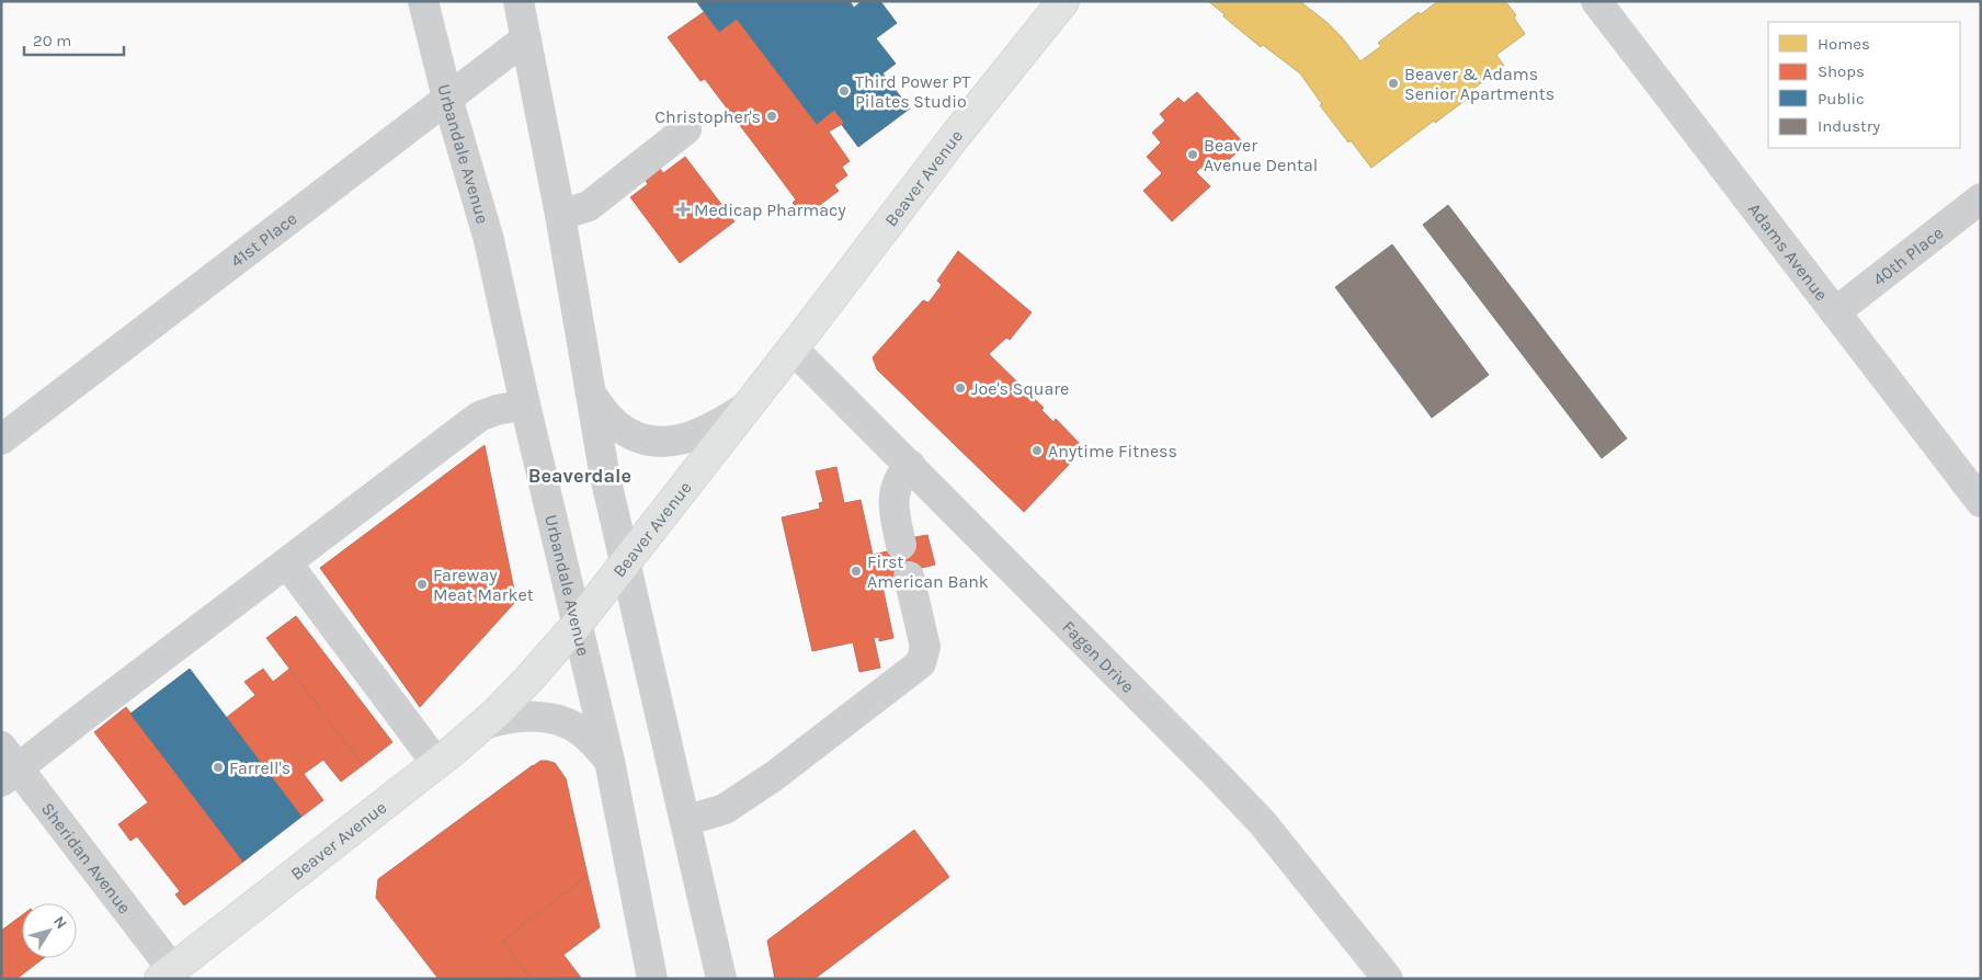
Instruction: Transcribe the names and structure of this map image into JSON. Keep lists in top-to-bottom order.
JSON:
{
  "streets": {
    "main road": ["Beaver Avenue"],
    "street": [
      "Urbandale Avenue",
      "41st Place",
      "Adams Avenue",
      "40th Place",
      "Fagen Drive",
      "Sheridan Avenue"
    ]
  },
  "crossings": [
    ["Urbandale Avenue", "Beaver Avenue"],
    ["Urbandale Avenue", "41st Place"],
    ["Beaver Avenue", "Fagen Drive"],
    ["Beaver Avenue", "Sheridan Avenue"],
    ["Adams Avenue", "40th Place"]
  ],
  "districts": ["Beaverdale"],
  "places": {
    "other": [
      "Beaver & Adams Senior Apartments",
      "Third Power PT Pilates Studio",
      "Christopher's",
      "Beaver Avenue Dental",
      "Joe's Square",
      "Anytime Fitness",
      "First American Bank",
      "Fareway Meat Market",
      "Farrell's"
    ],
    "health": ["Medicap Pharmacy"]
  },
  "legend": [
    "Homes",
    "Shops",
    "Public",
    "Industry"
  ],
  "scale_bar": "20 m",
  "north": "top right"
}
